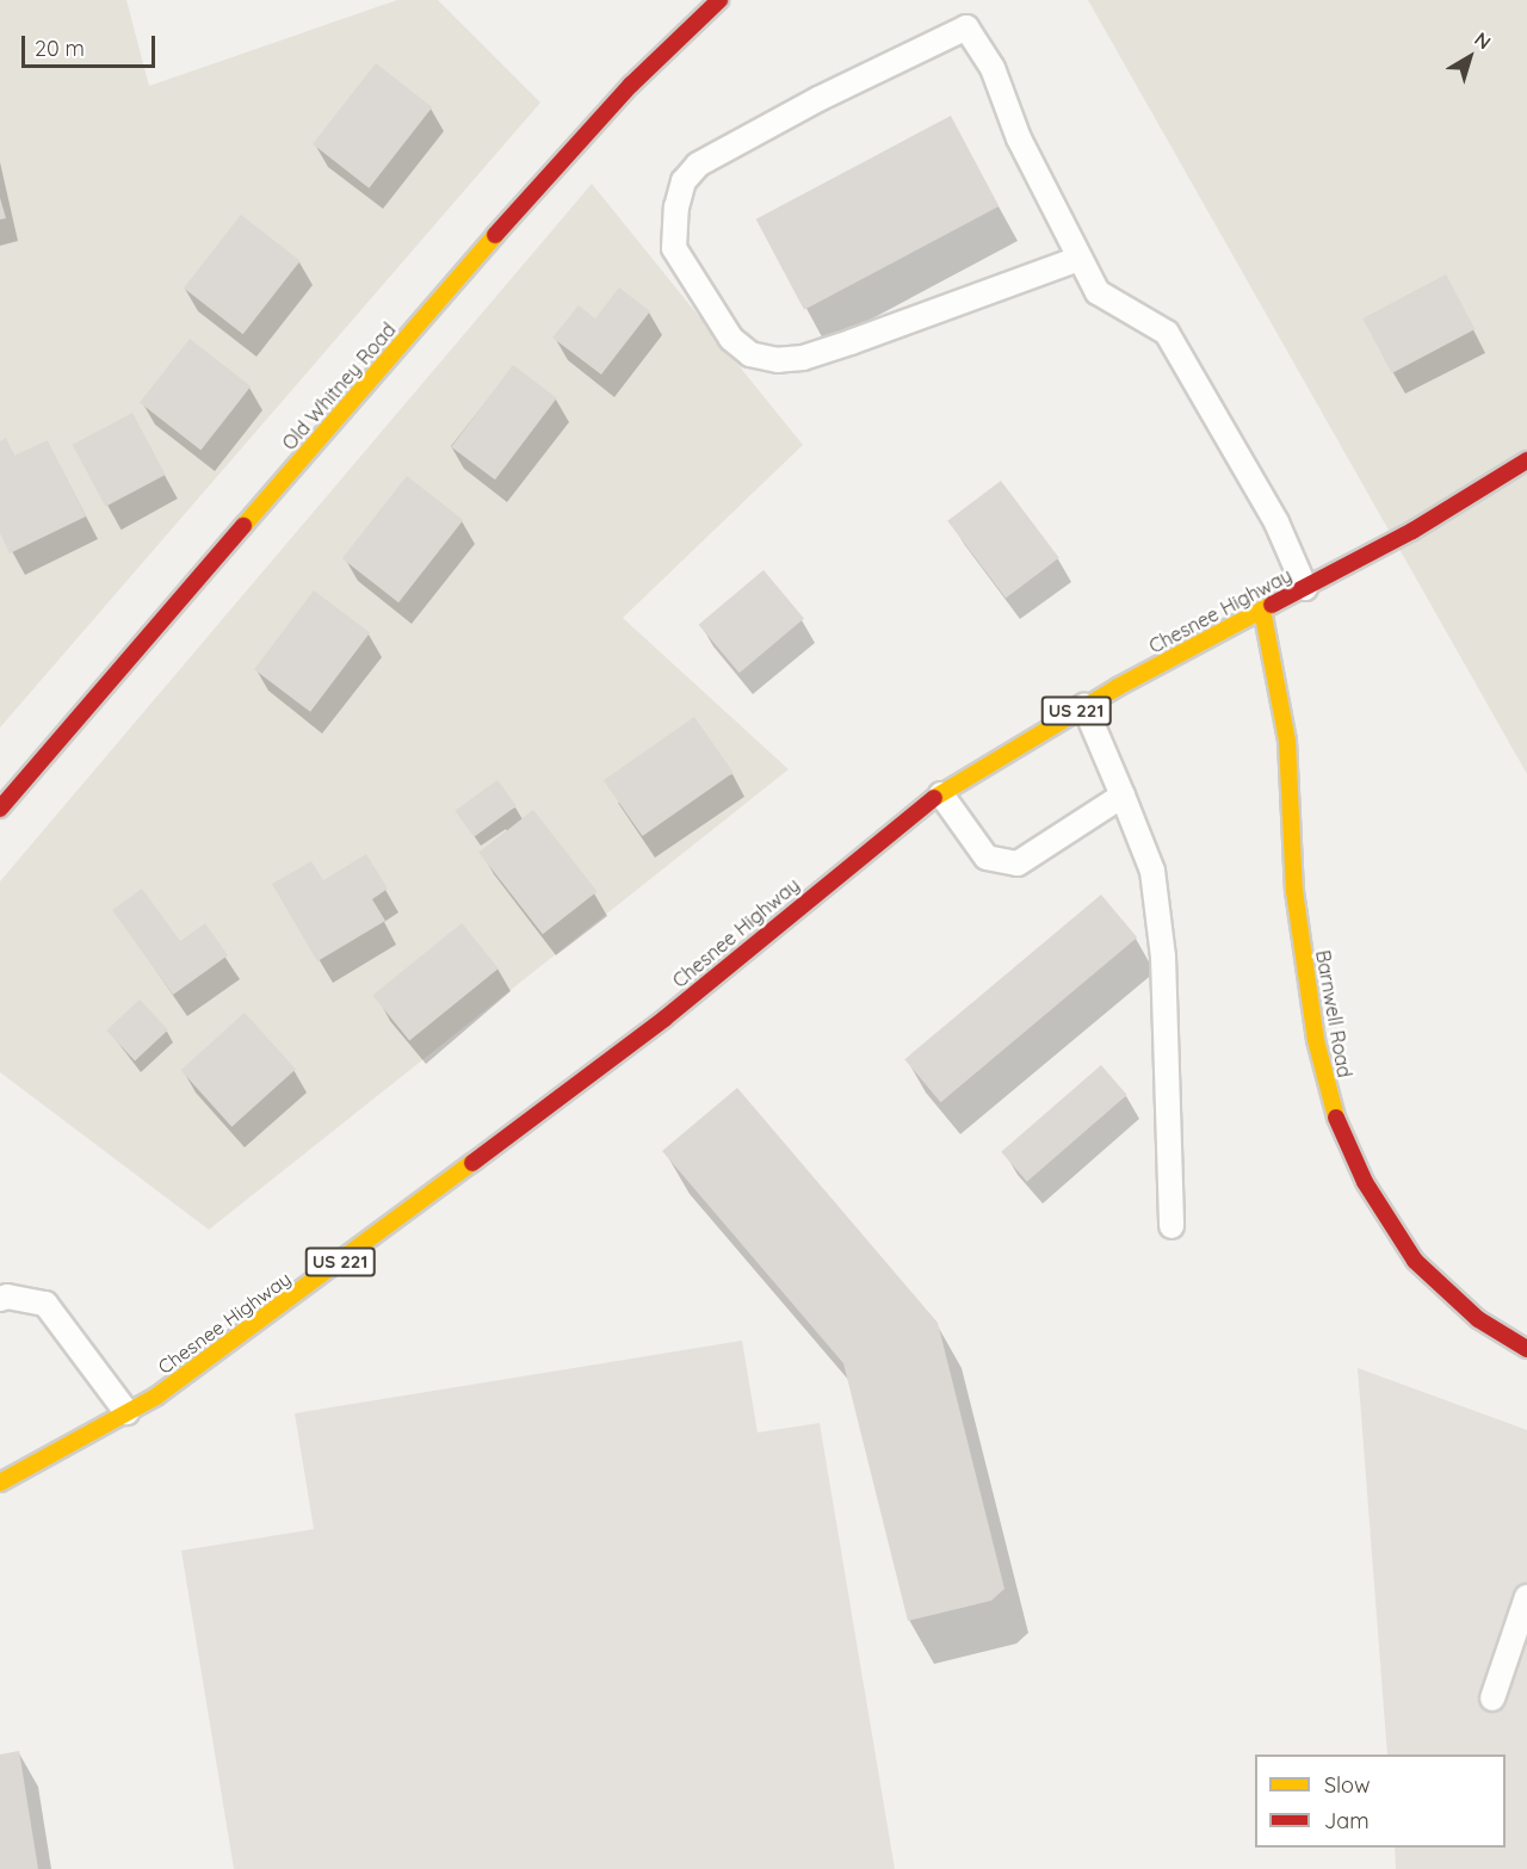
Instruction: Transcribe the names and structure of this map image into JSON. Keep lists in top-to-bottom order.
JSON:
{
  "streets": {
    "street": [
      "Old Whitney Road",
      "Chesnee Highway",
      "US 221",
      "Barnwell Road"
    ]
  },
  "crossings": [
    ["Chesnee Highway", "Barnwell Road"]
  ],
  "legend": ["Slow", "Jam"],
  "scale_bar": "20 m",
  "north": "top right"
}
